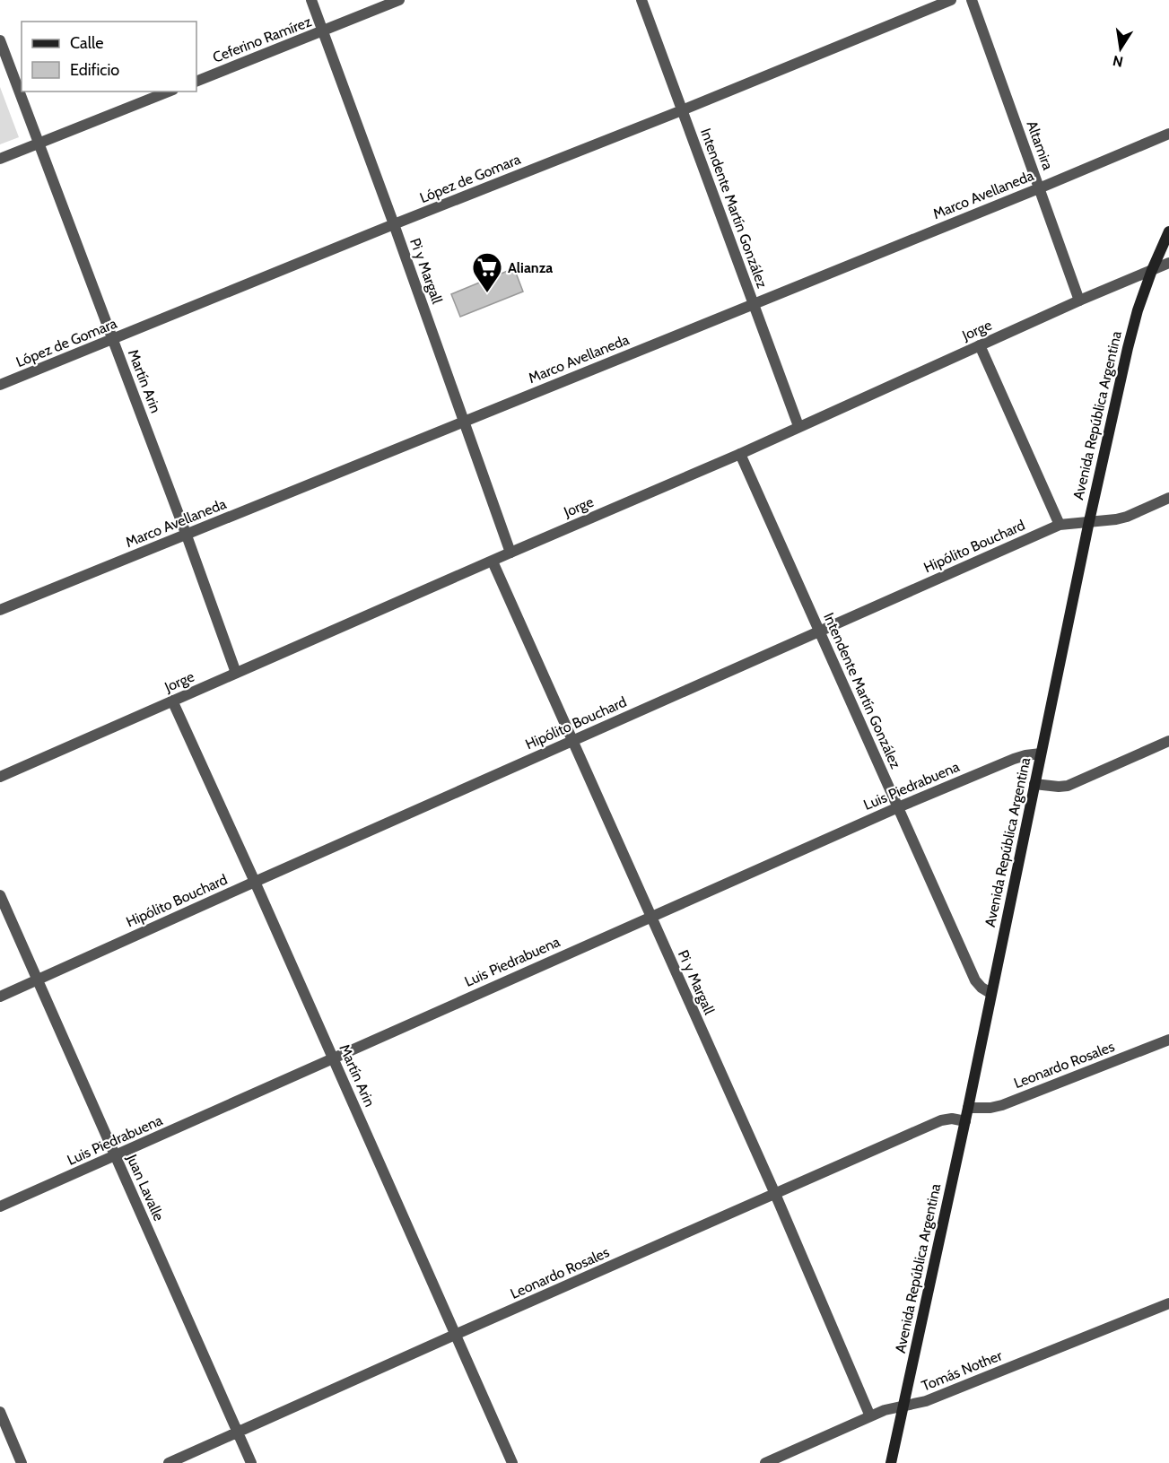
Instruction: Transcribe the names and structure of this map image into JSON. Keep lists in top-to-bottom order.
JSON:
{
  "streets": {
    "main road": ["Avenida República Argentina"],
    "street": [
      "Ceferino Ramírez",
      "Altamira",
      "López de Gomara",
      "Marco Avellaneda",
      "Intendente Martín González",
      "Pi y Margall",
      "Jorge",
      "Martín Arin",
      "Hipólito Bouchard",
      "Luis Piedrabuena",
      "Leonardo Rosales",
      "Juan Lavalle",
      "Tomás Nother"
    ]
  },
  "crossings": [
    ["Ceferino Ramírez", "Pi y Margall"],
    ["Altamira", "Marco Avellaneda"],
    ["Altamira", "Jorge"],
    ["López de Gomara", "Intendente Martín González"],
    ["López de Gomara", "Pi y Margall"],
    ["López de Gomara", "Martín Arin"],
    ["Marco Avellaneda", "Intendente Martín González"],
    ["Marco Avellaneda", "Pi y Margall"],
    ["Marco Avellaneda", "Martín Arin"],
    ["Intendente Martín González", "Jorge"],
    ["Intendente Martín González", "Avenida República Argentina"],
    ["Intendente Martín González", "Hipólito Bouchard"],
    ["Intendente Martín González", "Luis Piedrabuena"],
    ["Pi y Margall", "Jorge"],
    ["Pi y Margall", "Hipólito Bouchard"],
    ["Pi y Margall", "Luis Piedrabuena"],
    ["Pi y Margall", "Leonardo Rosales"],
    ["Pi y Margall", "Tomás Nother"],
    ["Jorge", "Martín Arin"],
    ["Jorge", "Avenida República Argentina"],
    ["Martín Arin", "Hipólito Bouchard"],
    ["Martín Arin", "Luis Piedrabuena"],
    ["Martín Arin", "Leonardo Rosales"],
    ["Avenida República Argentina", "Hipólito Bouchard"],
    ["Avenida República Argentina", "Luis Piedrabuena"],
    ["Avenida República Argentina", "Leonardo Rosales"],
    ["Avenida República Argentina", "Tomás Nother"],
    ["Hipólito Bouchard", "Juan Lavalle"],
    ["Luis Piedrabuena", "Juan Lavalle"],
    ["Leonardo Rosales", "Juan Lavalle"]
  ],
  "places": {
    "supermarket": ["Alianza"]
  },
  "legend": ["Calle", "Edificio"],
  "north": "bottom"
}
